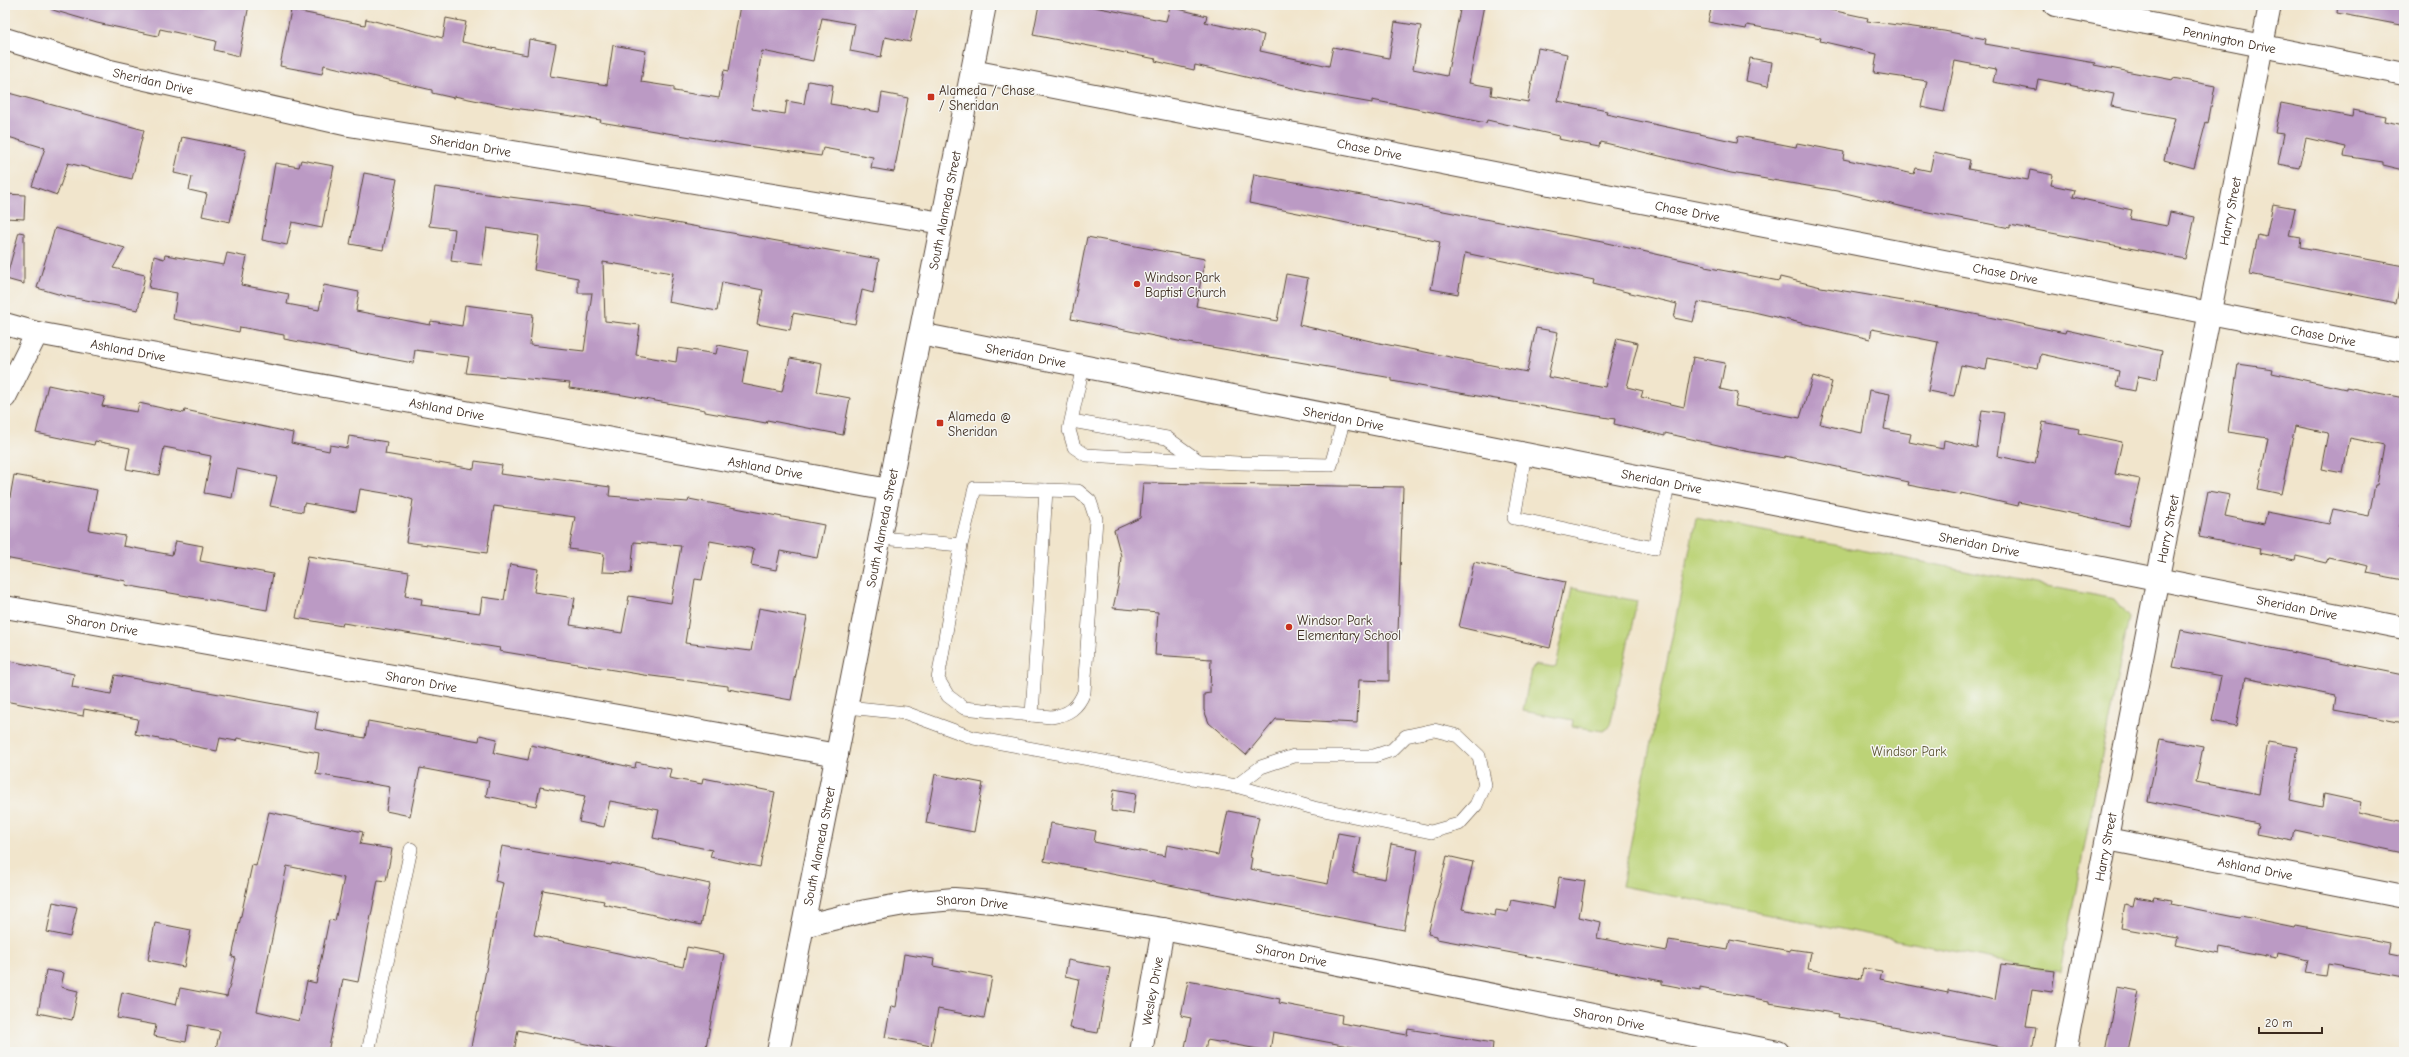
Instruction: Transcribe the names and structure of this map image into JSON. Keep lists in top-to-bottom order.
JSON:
{
  "streets": {
    "street": [
      "Pennington Drive",
      "Sheridan Drive",
      "Chase Drive",
      "South Alameda Street",
      "Harry Street",
      "Ashland Drive",
      "Sharon Drive",
      "Wesley Drive"
    ]
  },
  "crossings": [
    ["Pennington Drive", "Harry Street"],
    ["Sheridan Drive", "South Alameda Street"],
    ["Sheridan Drive", "Harry Street"],
    ["Chase Drive", "South Alameda Street"],
    ["Chase Drive", "Harry Street"],
    ["South Alameda Street", "Ashland Drive"],
    ["South Alameda Street", "Sharon Drive"],
    ["Harry Street", "Ashland Drive"],
    ["Sharon Drive", "Wesley Drive"]
  ],
  "parks": ["Windsor Park"],
  "places": {
    "transit": ["Alameda / Chase / Sheridan", "Alameda @ Sheridan"],
    "other": ["Windsor Park Baptist Church", "Windsor Park Elementary School"]
  },
  "scale_bar": "20 m"
}
